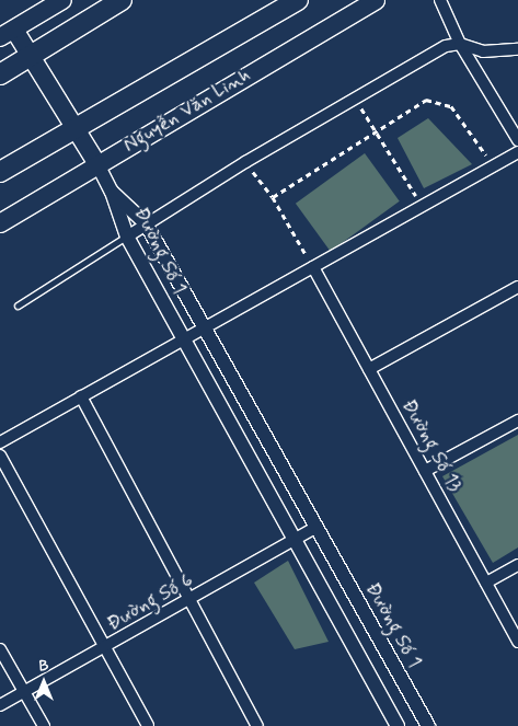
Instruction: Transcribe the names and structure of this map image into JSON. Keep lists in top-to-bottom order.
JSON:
{
  "streets": {
    "highway": ["Nguyễn Văn Linh"],
    "street": ["Đường Số 1", "Đường Số 13", "Đường Số 6"]
  },
  "crossings": [
    ["Nguyễn Văn Linh", "Đường Số 1"],
    ["Đường Số 1", "Đường Số 6"]
  ],
  "north": "top"
}
